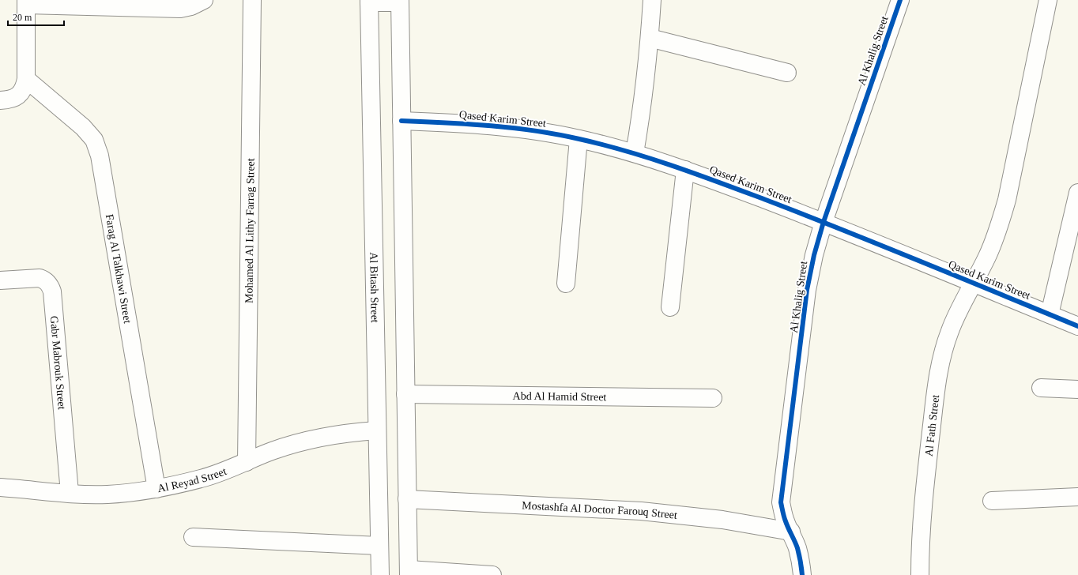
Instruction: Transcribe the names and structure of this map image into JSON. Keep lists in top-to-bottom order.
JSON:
{
  "streets": {
    "street": [
      "Al Khalig Street",
      "Qased Karim Street",
      "Mohamed Al Lithy Farrag Street",
      "Farag Al Talkhawi Street",
      "Al Bitash Street",
      "Gabr Mabrouk Street",
      "Abd Al Hamid Street",
      "Al Fath Street",
      "Al Reyad Street",
      "Mostashfa Al Doctor Farouq Street"
    ]
  },
  "crossings": [
    ["Al Khalig Street", "Qased Karim Street"],
    ["Al Khalig Street", "Mostashfa Al Doctor Farouq Street"],
    ["Qased Karim Street", "Al Fath Street"],
    ["Mohamed Al Lithy Farrag Street", "Al Reyad Street"],
    ["Farag Al Talkhawi Street", "Al Reyad Street"],
    ["Al Bitash Street", "Al Reyad Street"],
    ["Gabr Mabrouk Street", "Al Reyad Street"]
  ],
  "scale_bar": "20 m"
}
